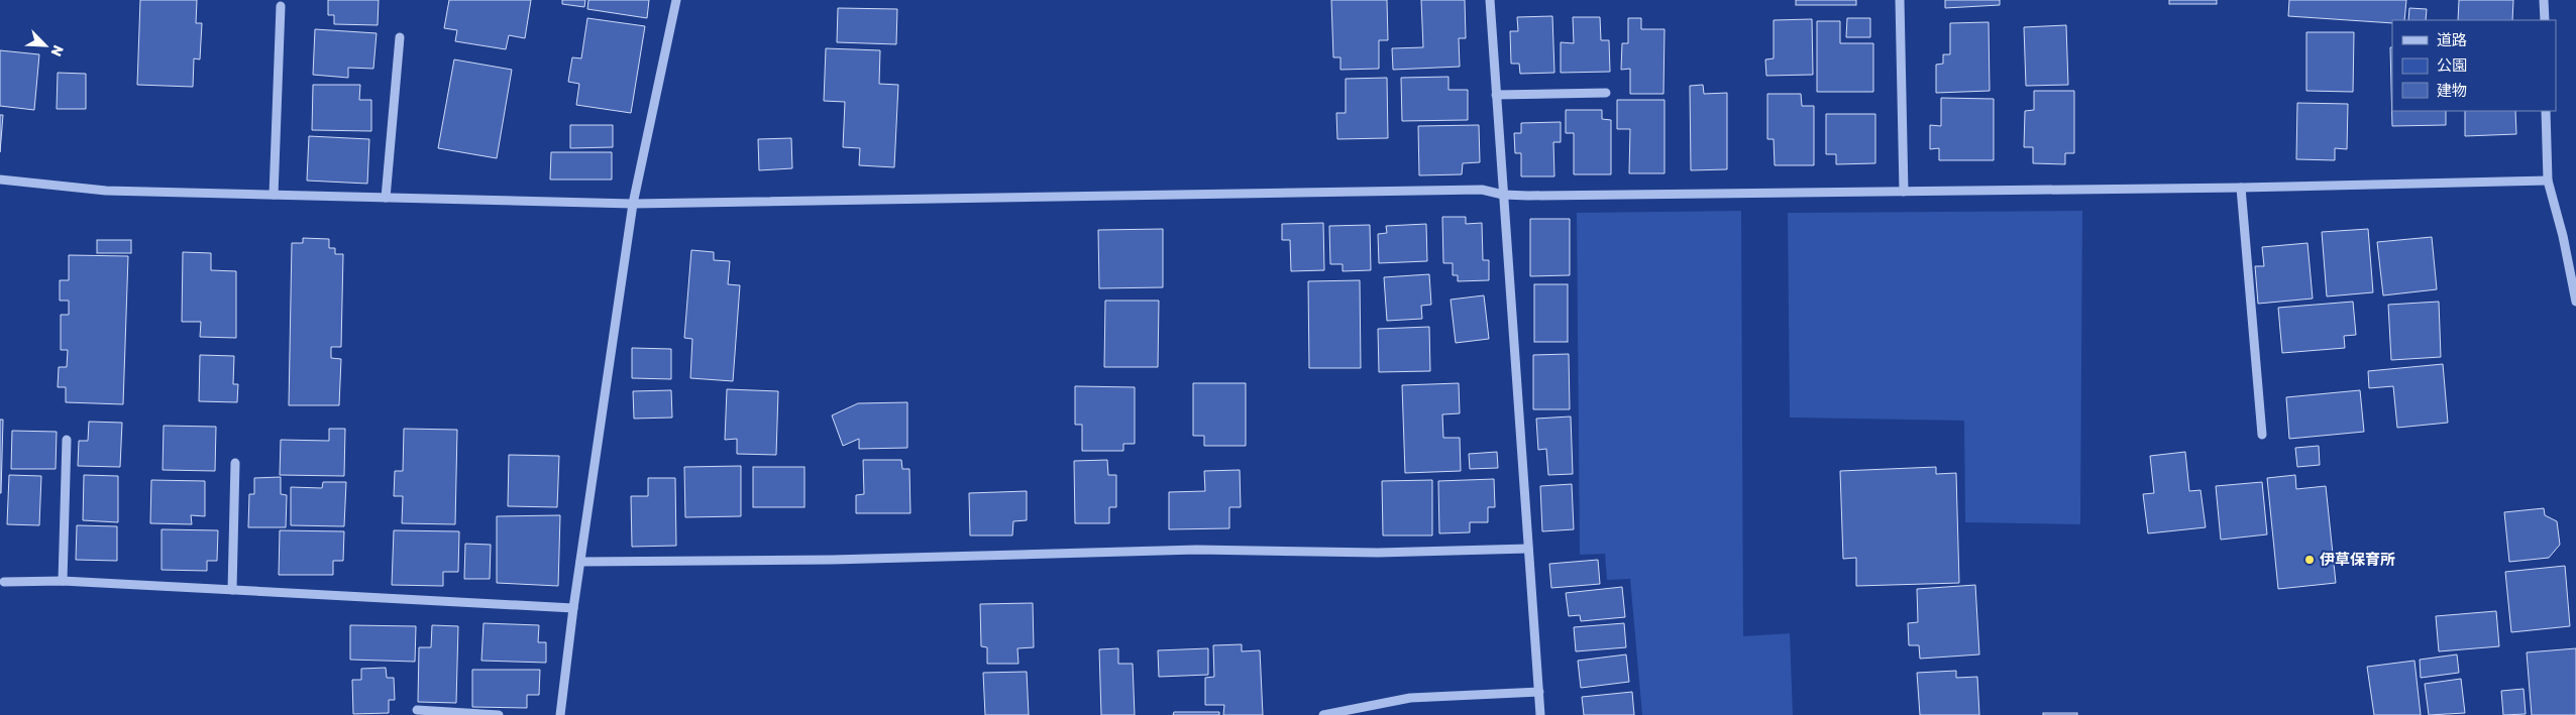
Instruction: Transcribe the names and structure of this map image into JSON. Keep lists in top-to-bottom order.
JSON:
{
  "places": ["伊草保育所"],
  "legend": ["道路", "公園", "建物"],
  "north": "bottom right"
}
